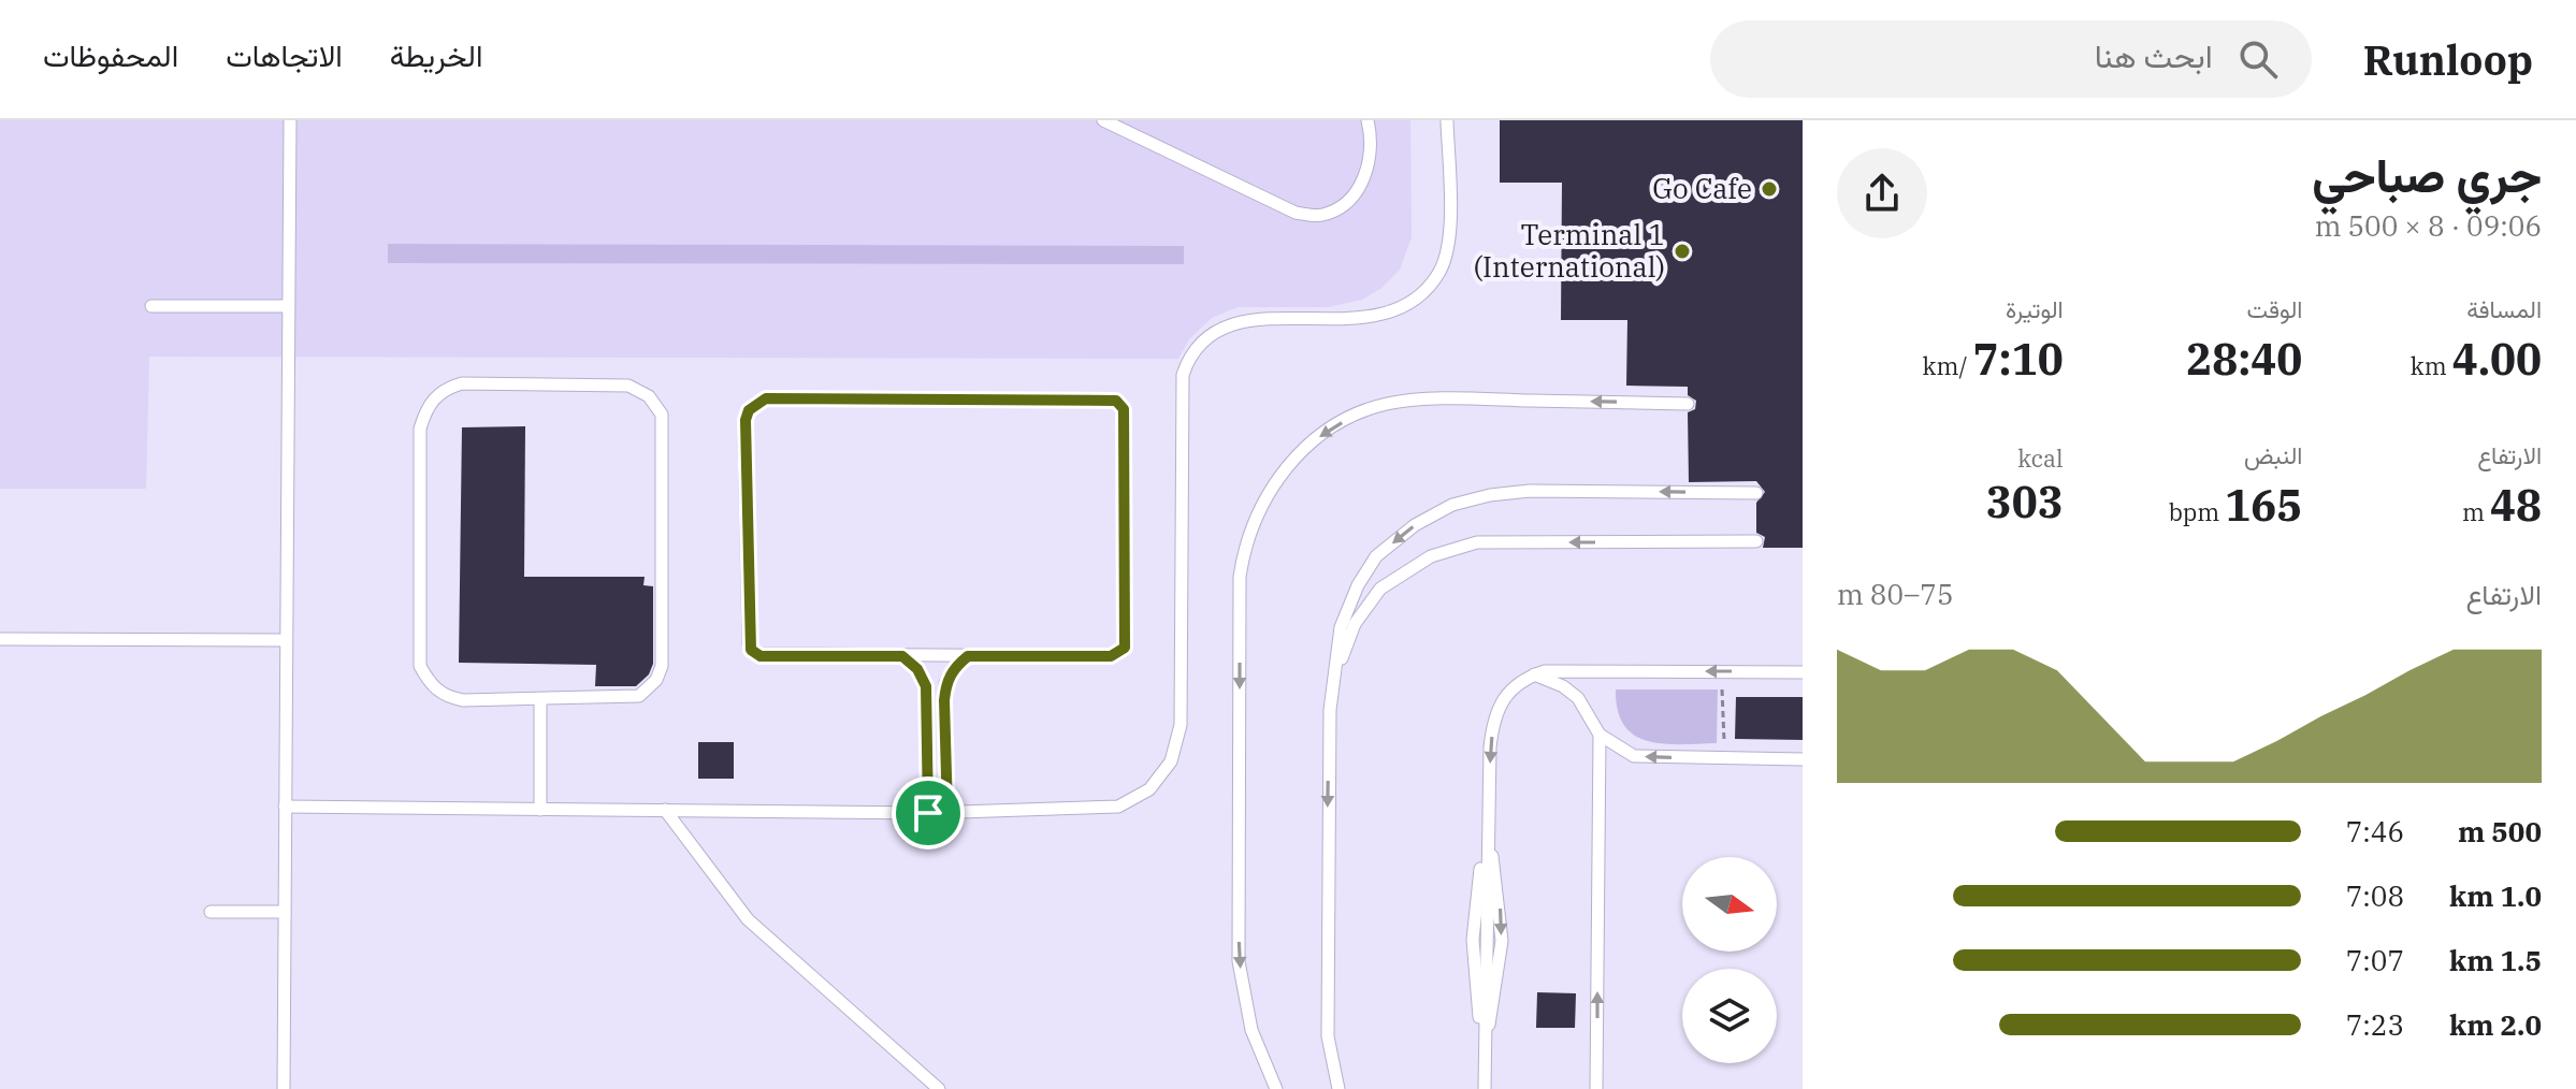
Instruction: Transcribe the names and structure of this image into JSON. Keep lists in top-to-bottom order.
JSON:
{
  "places": ["Go Cafe", "Terminal 1 (International)"],
  "north": "right",
  "page": {
    "header": "Runloop",
    "search": "ابحث هنا",
    "nav": ["الخريطة", "الاتجاهات", "المحفوظات"],
    "heading": ["جري صباحي", "09:06 · 8 × 500 m"],
    "stats": [
      ["المسافة", "4.00 km"],
      ["الوقت", "28:40"],
      ["الوتيرة", "7:10 /km"],
      ["الارتفاع", "48 m"],
      ["النبض", "165 bpm"],
      ["kcal", "303"]
    ],
    "chart": ["الارتفاع", "75–80 m"],
    "list": [
      {
        "name": "500 m",
        "note": "7:46"
      },
      {
        "name": "1.0 km",
        "note": "7:08"
      },
      {
        "name": "1.5 km",
        "note": "7:07"
      },
      {
        "name": "2.0 km",
        "note": "7:23"
      }
    ]
  }
}
